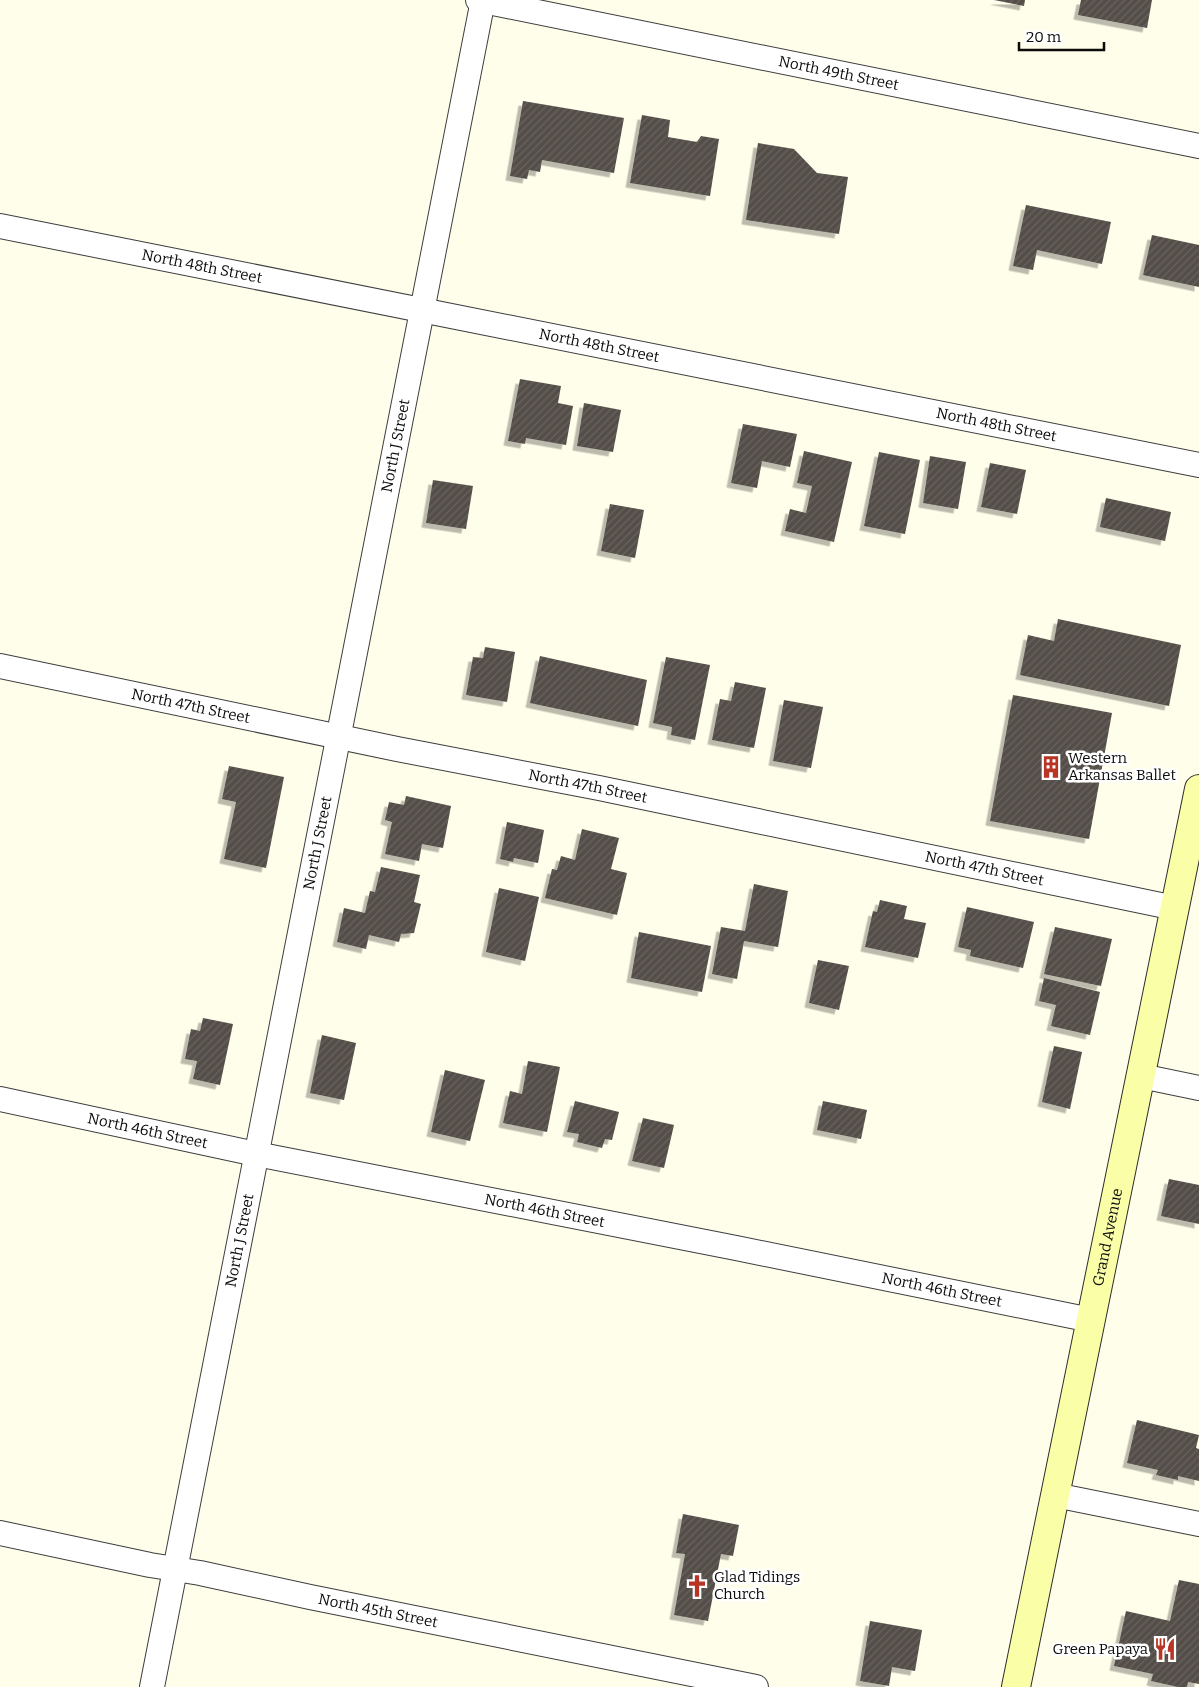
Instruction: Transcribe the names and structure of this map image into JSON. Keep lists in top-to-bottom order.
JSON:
{
  "streets": {
    "main road": ["Grand Avenue"],
    "street": [
      "North 49th Street",
      "North 48th Street",
      "North J Street",
      "North 47th Street",
      "North 46th Street",
      "North 45th Street"
    ]
  },
  "crossings": [
    ["North 49th Street", "North J Street"],
    ["North 48th Street", "North J Street"],
    ["North J Street", "North 47th Street"],
    ["North J Street", "North 46th Street"],
    ["North J Street", "North 45th Street"],
    ["North 47th Street", "Grand Avenue"],
    ["North 46th Street", "Grand Avenue"]
  ],
  "places": {
    "building": ["Western Arkansas Ballet"],
    "church": ["Glad Tidings Church"],
    "restaurant": ["Green Papaya"]
  },
  "scale_bar": "20 m"
}
